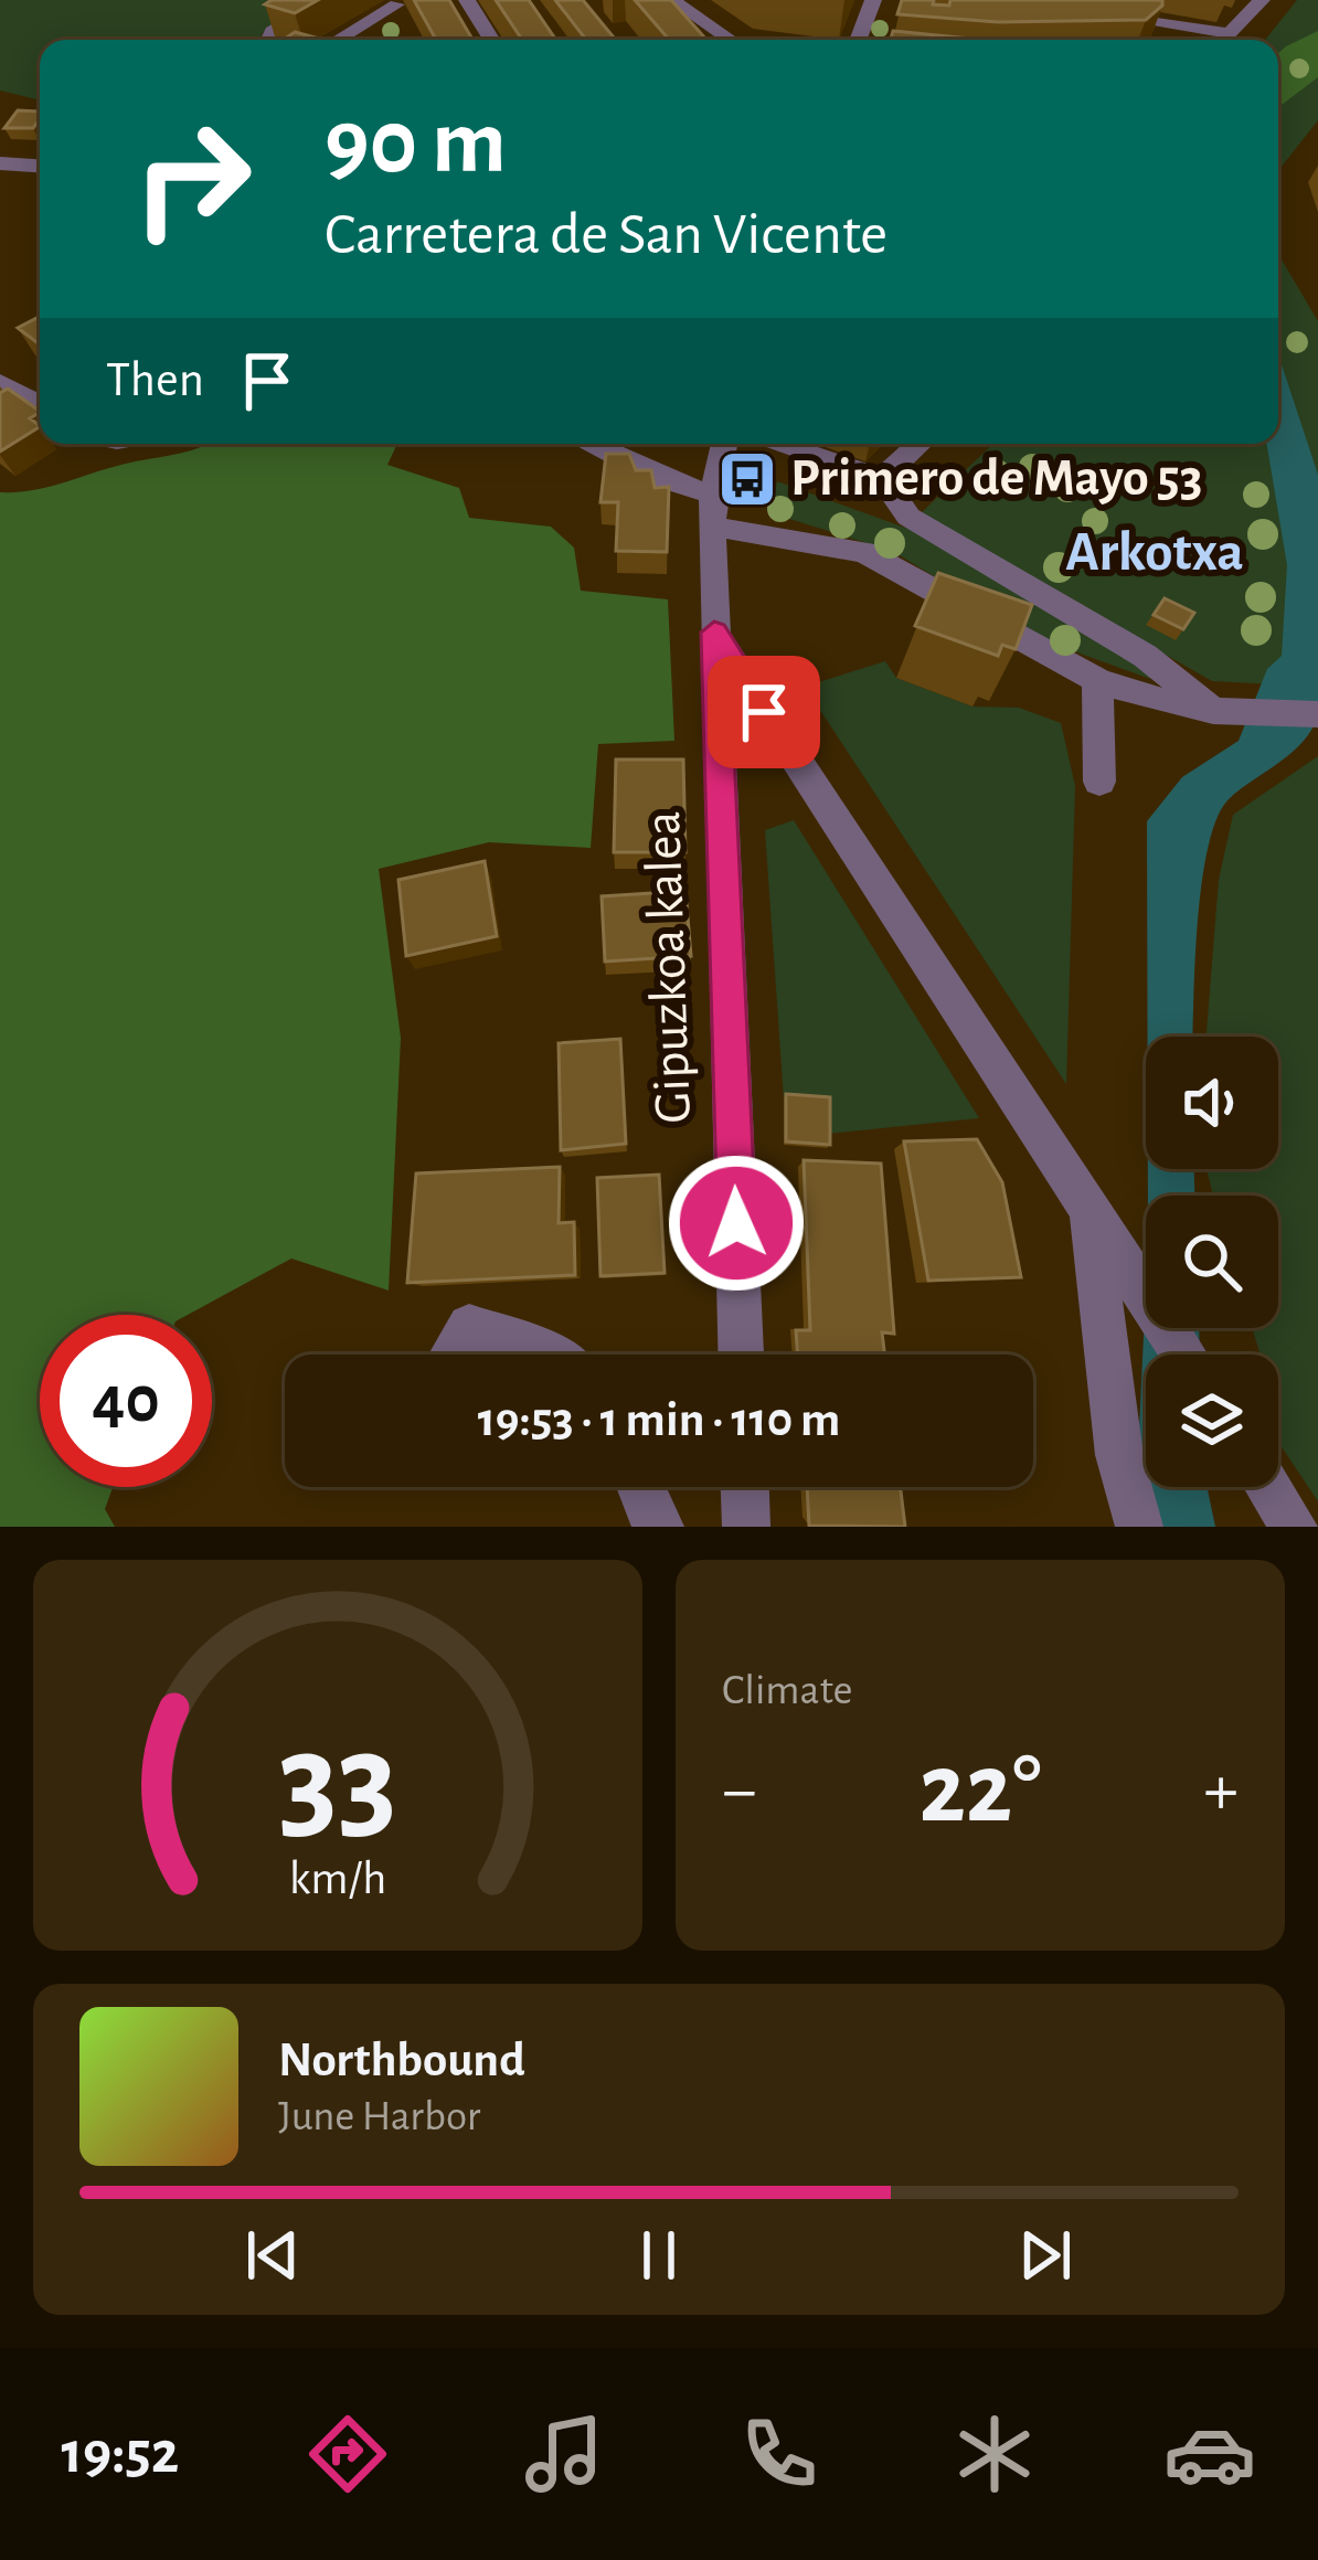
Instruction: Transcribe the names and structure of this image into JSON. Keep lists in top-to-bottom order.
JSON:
{
  "streets": {
    "street": ["Gipuzkoa kalea"]
  },
  "districts": ["Arkotxa"],
  "places": {
    "bus stop": ["Primero de Mayo 53"]
  },
  "page": {
    "turn": ["90 m", "Carretera de San Vicente"],
    "then": "Then",
    "limit": "40",
    "trip": "19:53 · 1 min · 110 m",
    "tile": "Climate",
    "heat": ["−", "22°", "+"],
    "song": ["Northbound", "June Harbor"],
    "tabs": "19:52",
    "gauge": ["33", "km/h"]
  }
}
